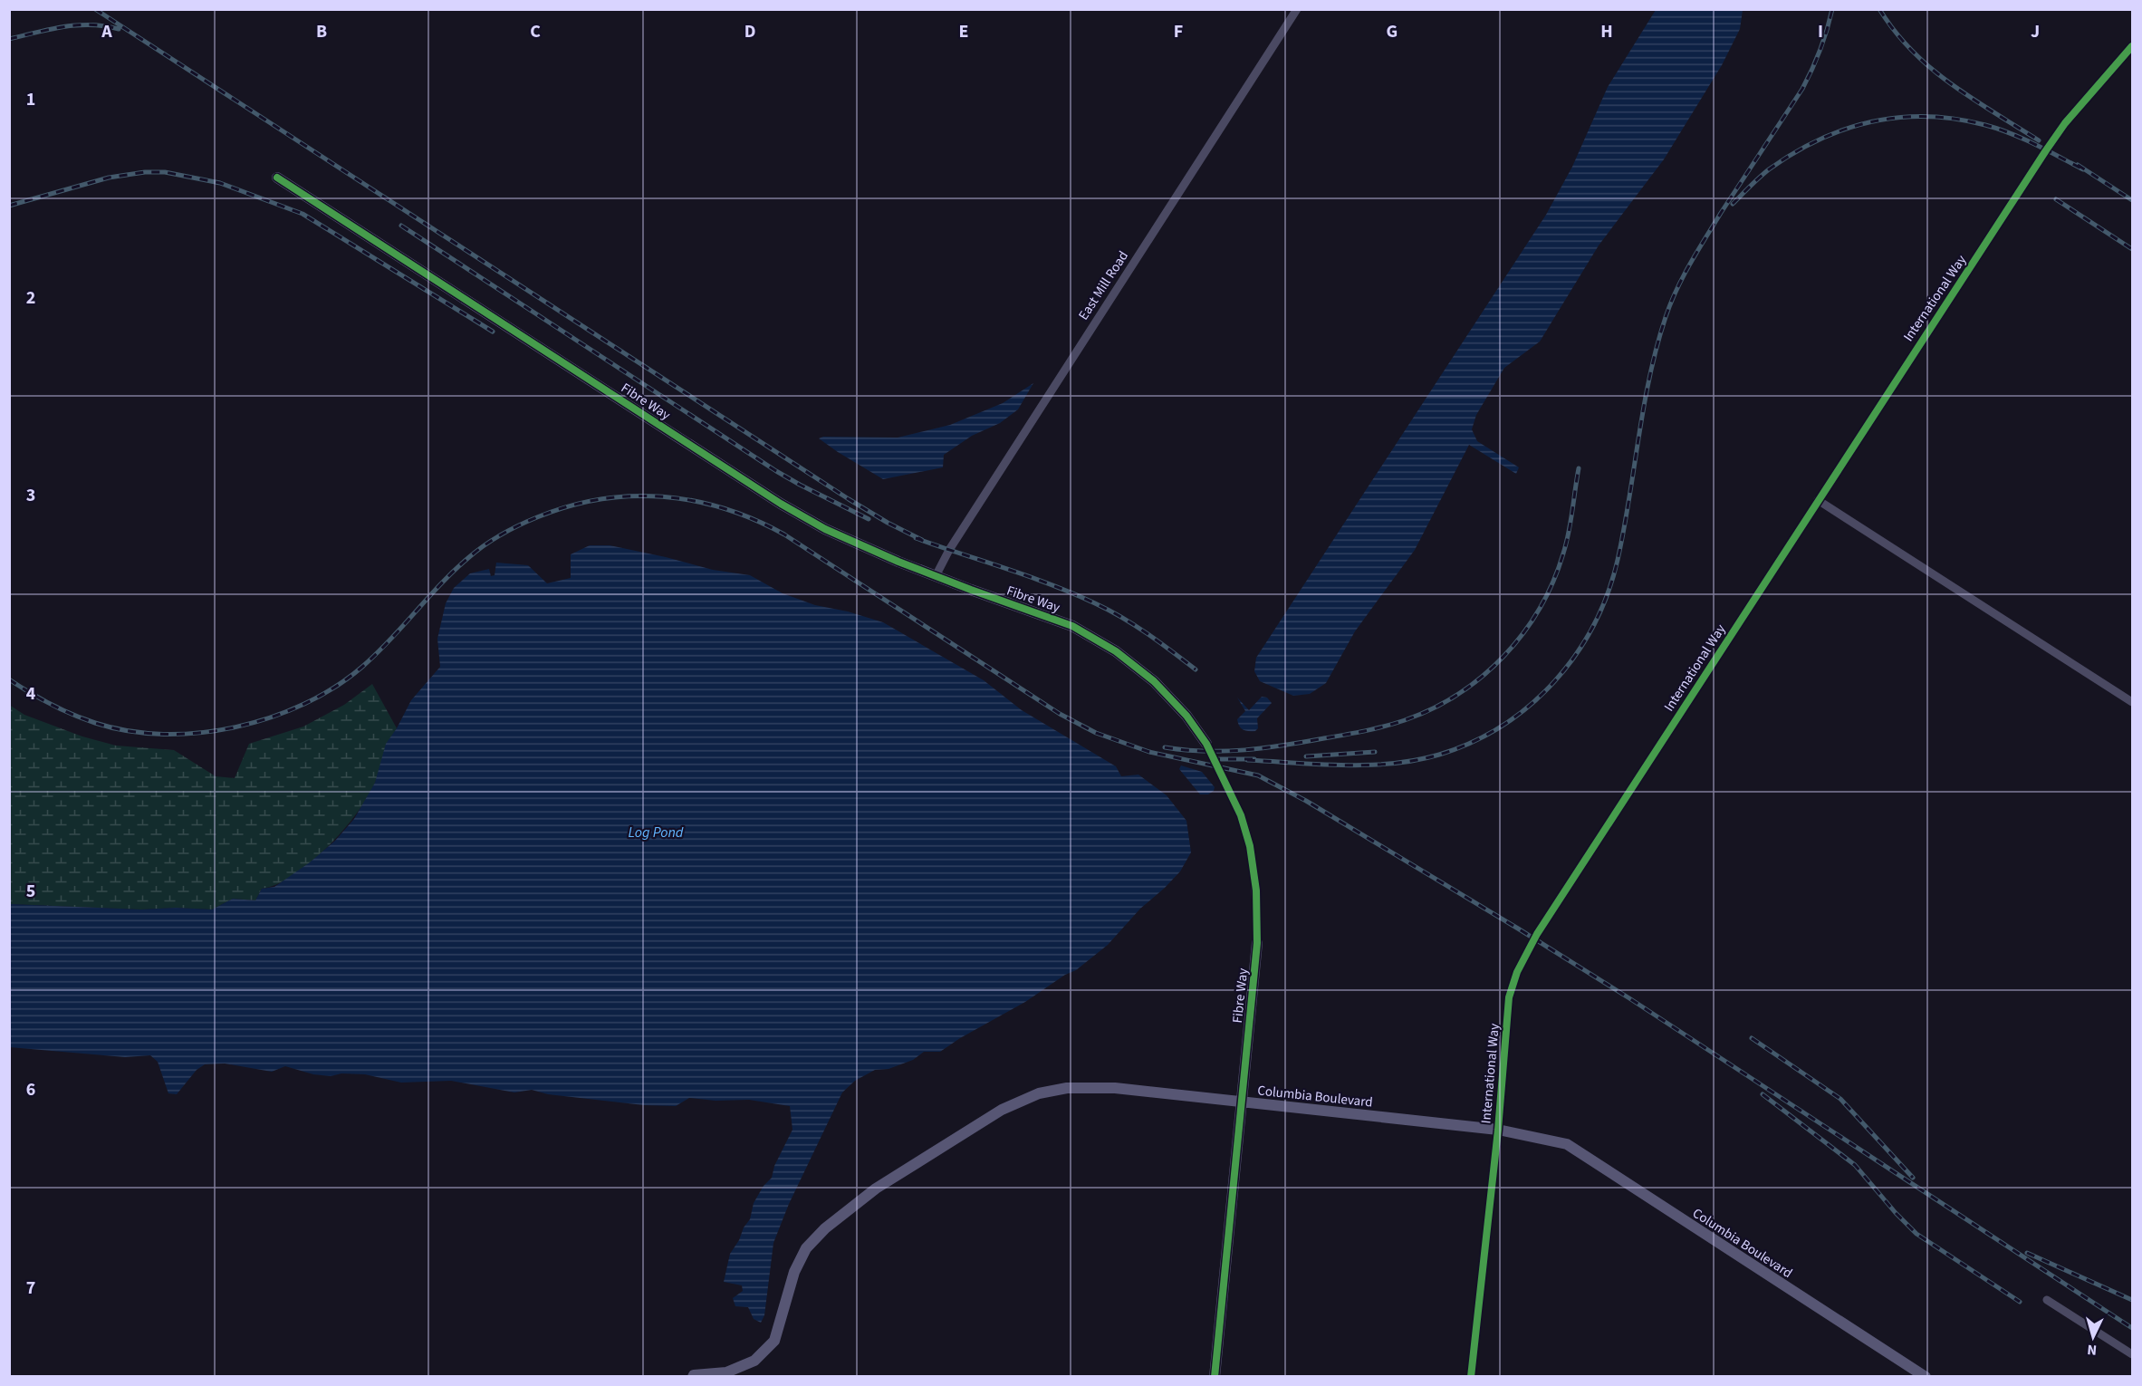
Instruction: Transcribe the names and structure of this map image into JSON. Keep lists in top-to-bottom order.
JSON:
{
  "streets": {
    "street": [
      "East Mill Road",
      "International Way",
      "Fibre Way",
      "Columbia Boulevard"
    ]
  },
  "crossings": [
    ["East Mill Road", "Fibre Way"],
    ["International Way", "Columbia Boulevard"],
    ["Fibre Way", "Columbia Boulevard"]
  ],
  "water": ["Log Pond"],
  "north": "bottom",
  "grid": {
    "columns": [
      "A",
      "B",
      "C",
      "D",
      "E",
      "F",
      "G",
      "H",
      "I",
      "J"
    ],
    "rows": [
      "1",
      "2",
      "3",
      "4",
      "5",
      "6",
      "7"
    ]
  }
}
